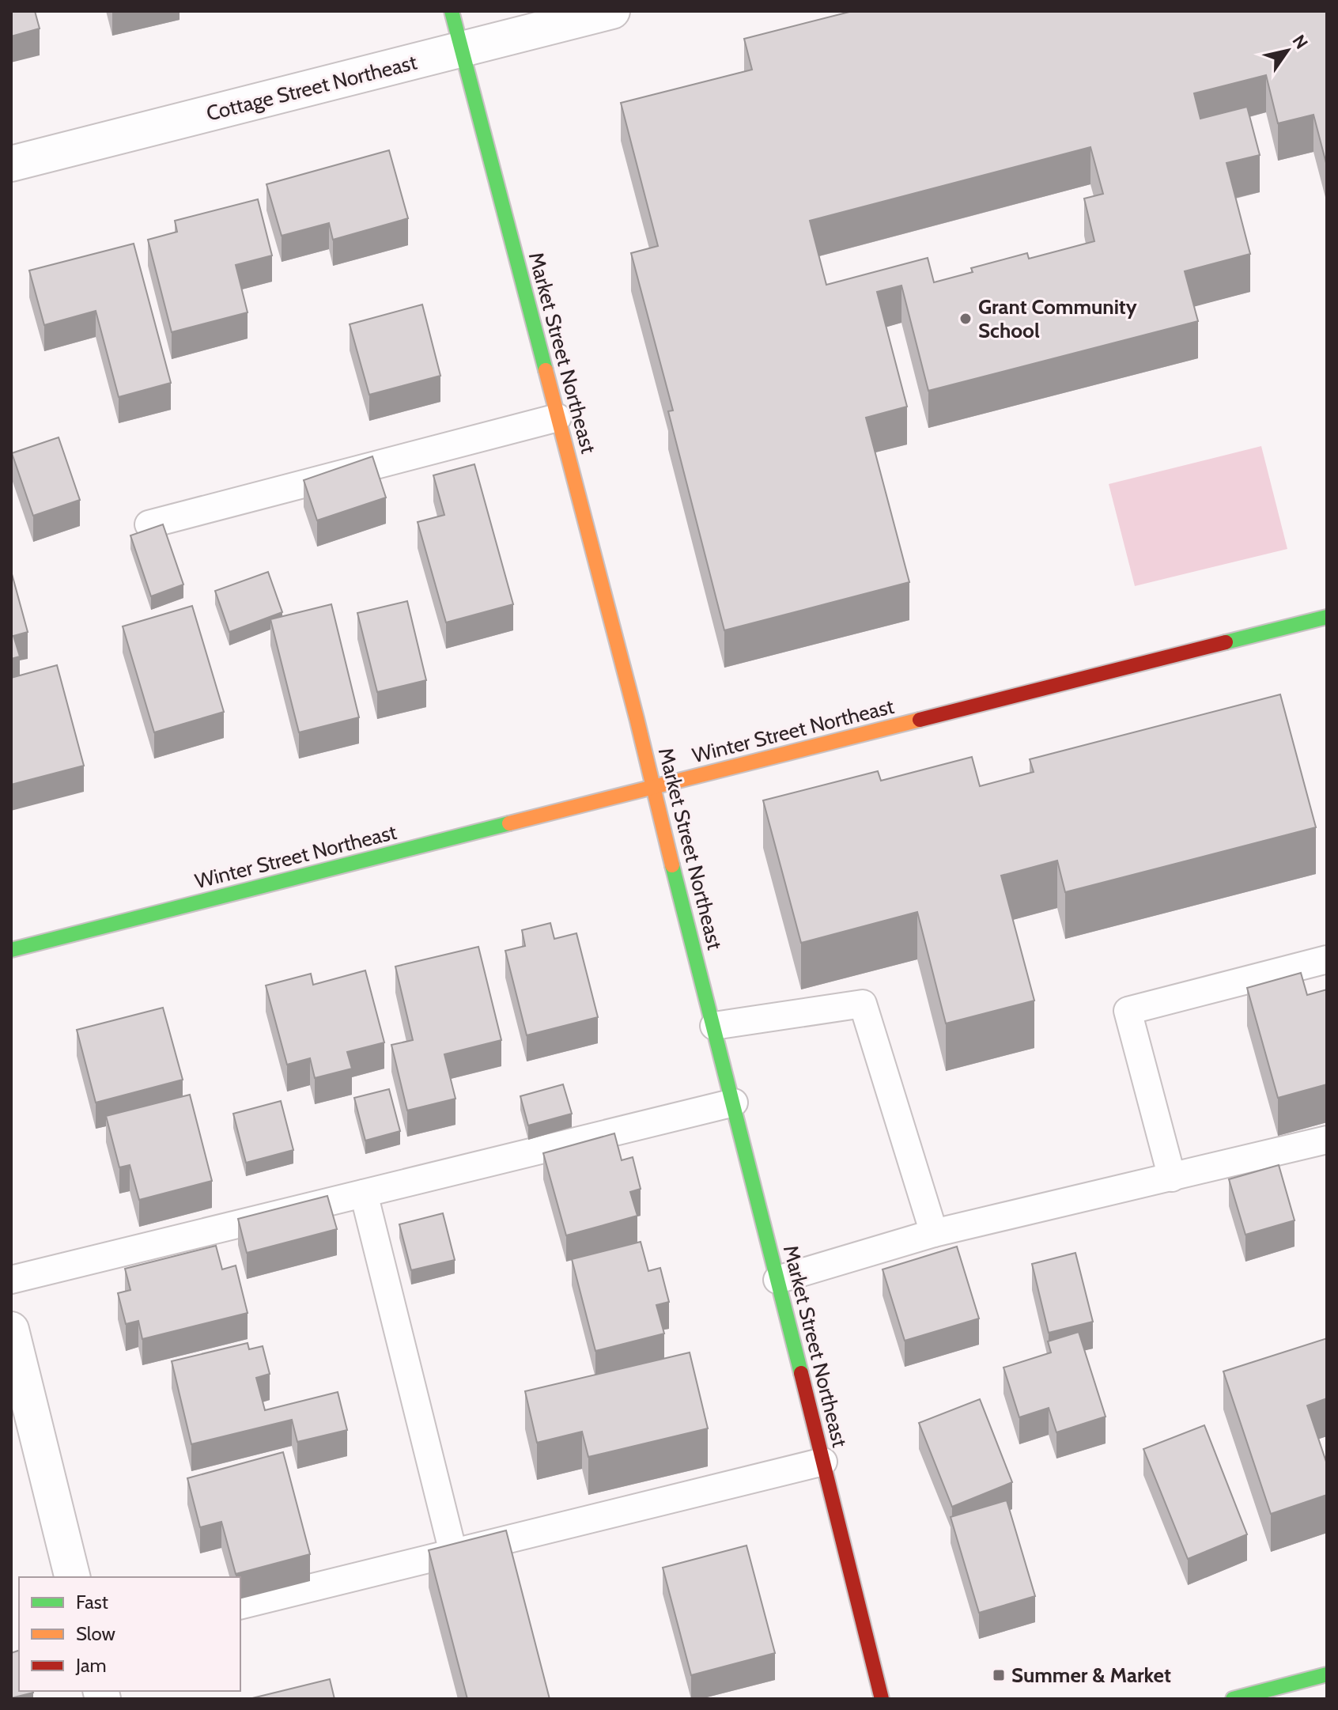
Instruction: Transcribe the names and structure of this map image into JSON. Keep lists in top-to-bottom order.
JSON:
{
  "streets": {
    "main road": ["Market Street Northeast", "Winter Street Northeast"],
    "street": ["Cottage Street Northeast"]
  },
  "crossings": [
    ["Cottage Street Northeast", "Market Street Northeast"],
    ["Market Street Northeast", "Winter Street Northeast"]
  ],
  "places": {
    "other": ["Grant Community School"],
    "transit": ["Summer & Market"]
  },
  "legend": ["Fast", "Slow", "Jam"],
  "north": "top right"
}
